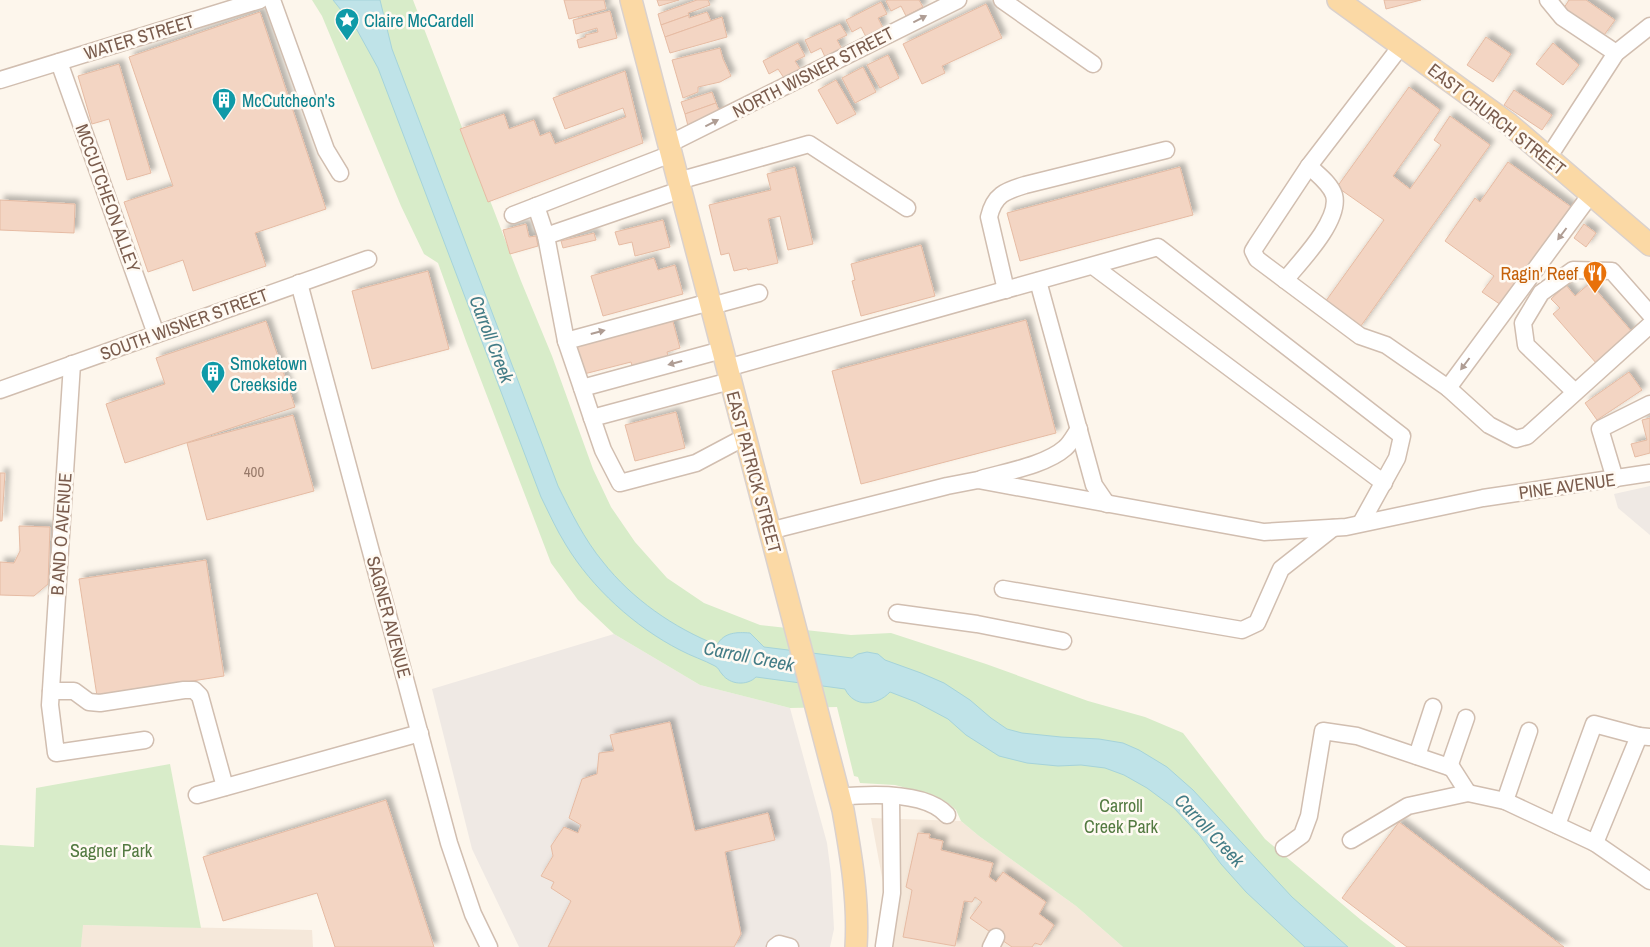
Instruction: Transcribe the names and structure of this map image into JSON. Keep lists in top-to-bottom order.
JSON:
{
  "streets": {
    "main road": ["EAST CHURCH STREET", "EAST PATRICK STREET"],
    "street": [
      "WATER STREET",
      "NORTH WISNER STREET",
      "MCCUTCHEON ALLEY",
      "SOUTH WISNER STREET",
      "PINE AVENUE",
      "B AND O AVENUE",
      "SAGNER AVENUE"
    ]
  },
  "crossings": [
    ["WATER STREET", "MCCUTCHEON ALLEY"],
    ["NORTH WISNER STREET", "EAST PATRICK STREET"],
    ["MCCUTCHEON ALLEY", "SOUTH WISNER STREET"],
    ["SOUTH WISNER STREET", "B AND O AVENUE"],
    ["SOUTH WISNER STREET", "SAGNER AVENUE"]
  ],
  "one_way": ["NORTH WISNER STREET"],
  "water": ["Carroll Creek"],
  "parks": ["Carroll Creek Park", "Sagner Park"],
  "places": {
    "place": ["Claire McCardell"],
    "building": ["McCutcheon's", "Smoketown Creekside"],
    "restaurant": ["Ragin' Reef"]
  },
  "house_numbers": ["400"]
}
